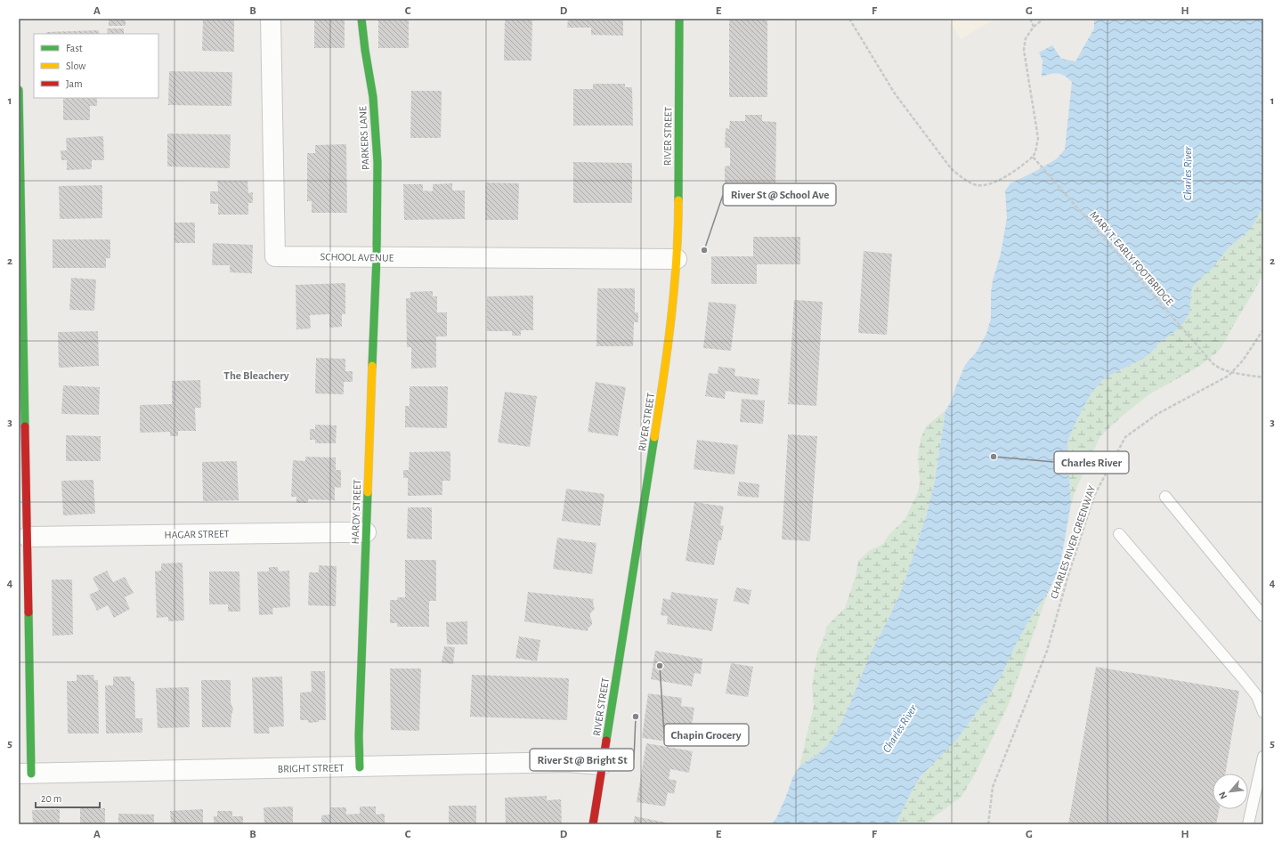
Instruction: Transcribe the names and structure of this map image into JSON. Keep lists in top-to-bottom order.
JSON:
{
  "streets": {
    "street": [
      "RIVER STREET",
      "PARKERS LANE",
      "SCHOOL AVENUE",
      "HARDY STREET",
      "HAGAR STREET",
      "BRIGHT STREET"
    ],
    "path": ["MARY T. EARLY FOOTBRIDGE", "CHARLES RIVER GREENWAY"]
  },
  "crossings": [
    ["RIVER STREET", "SCHOOL AVENUE"],
    ["RIVER STREET", "BRIGHT STREET"],
    ["PARKERS LANE", "SCHOOL AVENUE"],
    ["PARKERS LANE", "HARDY STREET"],
    ["SCHOOL AVENUE", "HARDY STREET"],
    ["MARY T. EARLY FOOTBRIDGE", "CHARLES RIVER GREENWAY"],
    ["HARDY STREET", "HAGAR STREET"],
    ["HARDY STREET", "BRIGHT STREET"]
  ],
  "districts": ["The Bleachery"],
  "water": ["Charles River"],
  "places": [
    "River St @ School Ave",
    "Charles River",
    "Chapin Grocery",
    "River St @ Bright St"
  ],
  "legend": ["Fast", "Slow", "Jam"],
  "scale_bar": "20 m",
  "north": "bottom left",
  "grid": {
    "columns": [
      "A",
      "B",
      "C",
      "D",
      "E",
      "F",
      "G",
      "H"
    ],
    "rows": [
      "1",
      "2",
      "3",
      "4",
      "5"
    ]
  }
}
